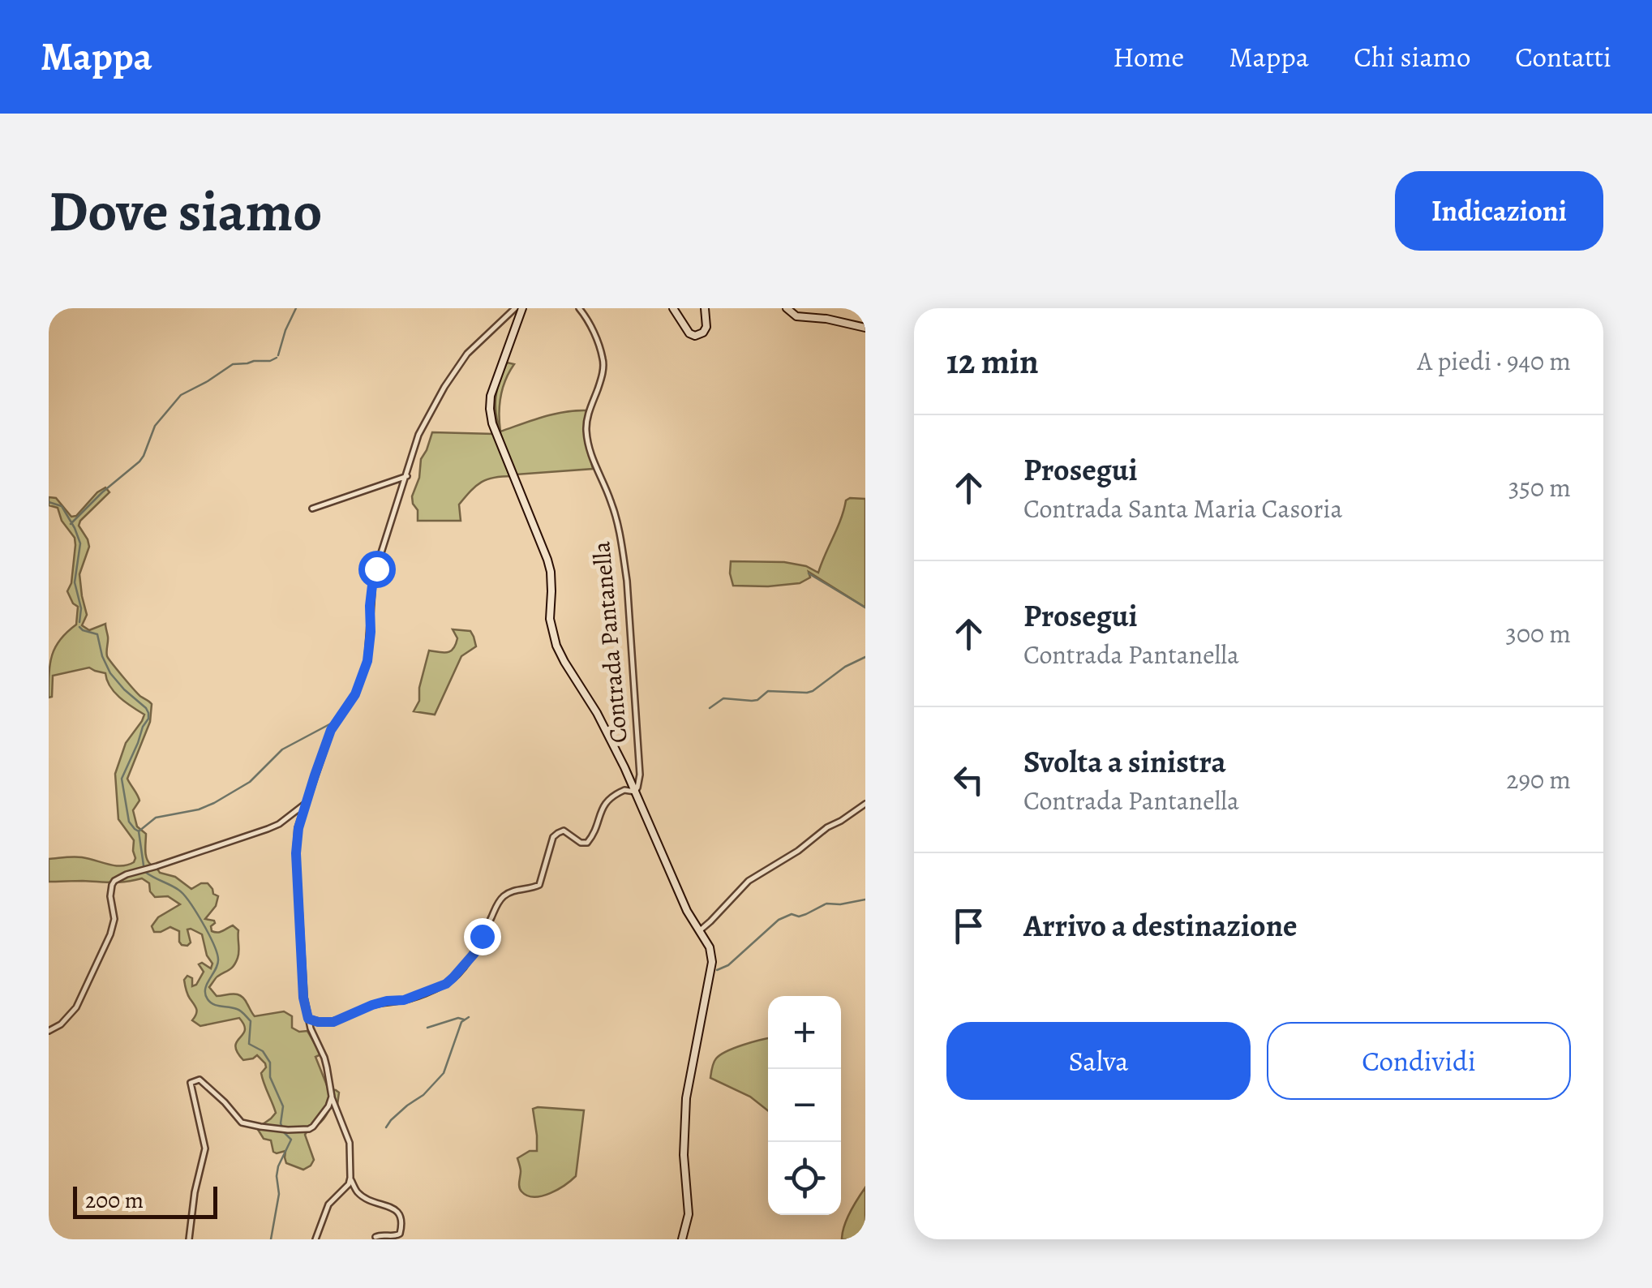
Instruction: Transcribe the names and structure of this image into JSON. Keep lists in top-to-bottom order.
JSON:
{
  "streets": {
    "street": ["Contrada Pantanella"]
  },
  "scale_bar": "200 m",
  "page": {
    "header": "Mappa",
    "nav": [
      "Home",
      "Mappa",
      "Chi siamo",
      "Contatti"
    ],
    "buttons": [
      "Indicazioni",
      ["Salva", "Condividi"]
    ],
    "title": "Dove siamo",
    "heading": ["12 min", "A piedi · 940 m"],
    "list": [
      ["Prosegui", "Contrada Santa Maria Casoria", "350 m"],
      ["Prosegui", "Contrada Pantanella", "300 m"],
      ["Svolta a sinistra", "Contrada Pantanella", "290 m"],
      "Arrivo a destinazione"
    ],
    "map_buttons": ["+", "−"],
    "scale": "200 m"
  }
}
